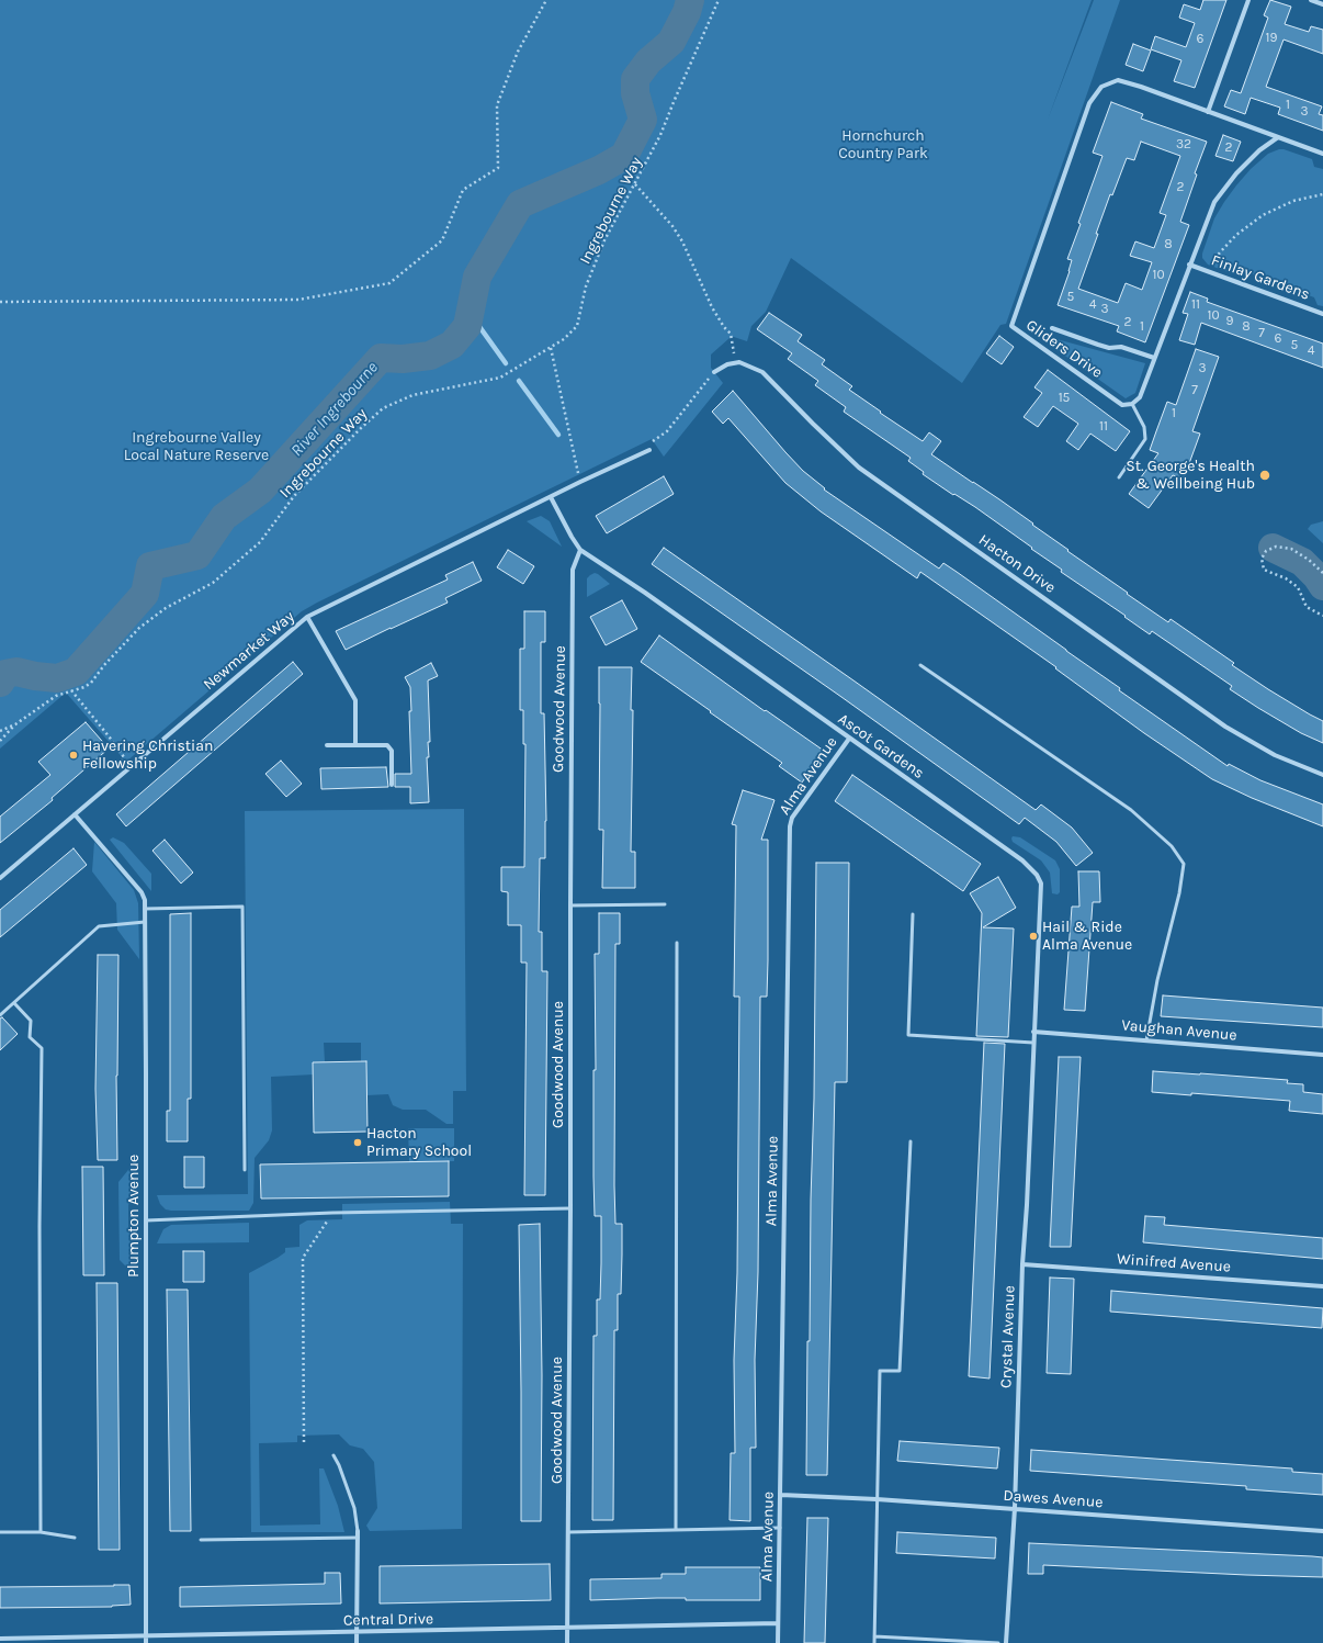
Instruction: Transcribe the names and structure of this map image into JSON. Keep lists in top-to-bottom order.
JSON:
{
  "streets": {
    "street": [
      "Finlay Gardens",
      "Gliders Drive",
      "Hacton Drive",
      "Newmarket Way",
      "Goodwood Avenue",
      "Ascot Gardens",
      "Alma Avenue",
      "Vaughan Avenue",
      "Plumpton Avenue",
      "Winifred Avenue",
      "Crystal Avenue",
      "Dawes Avenue",
      "Central Drive"
    ],
    "path": ["Ingrebourne Way"]
  },
  "crossings": [
    ["Newmarket Way", "Plumpton Avenue"],
    ["Goodwood Avenue", "Ascot Gardens"],
    ["Goodwood Avenue", "Central Drive"],
    ["Ascot Gardens", "Alma Avenue"],
    ["Ascot Gardens", "Vaughan Avenue"],
    ["Ascot Gardens", "Crystal Avenue"],
    ["Alma Avenue", "Dawes Avenue"],
    ["Alma Avenue", "Central Drive"],
    ["Vaughan Avenue", "Crystal Avenue"],
    ["Plumpton Avenue", "Central Drive"],
    ["Winifred Avenue", "Crystal Avenue"],
    ["Crystal Avenue", "Dawes Avenue"]
  ],
  "water": ["River Ingrebourne"],
  "parks": ["Hornchurch Country Park", "Ingrebourne Valley Local Nature Reserve"],
  "places": [
    "St. George's Health & Wellbeing Hub",
    "Havering Christian Fellowship",
    "Hail & Ride Alma Avenue",
    "Hacton Primary School"
  ],
  "house_numbers": [
    "19",
    "6",
    "1",
    "3",
    "32",
    "2",
    "2",
    "8",
    "10",
    "5",
    "4",
    "11",
    "3",
    "10",
    "9",
    "2",
    "1",
    "8",
    "7",
    "6",
    "5",
    "4",
    "3",
    "7",
    "15",
    "1",
    "11"
  ]
}
